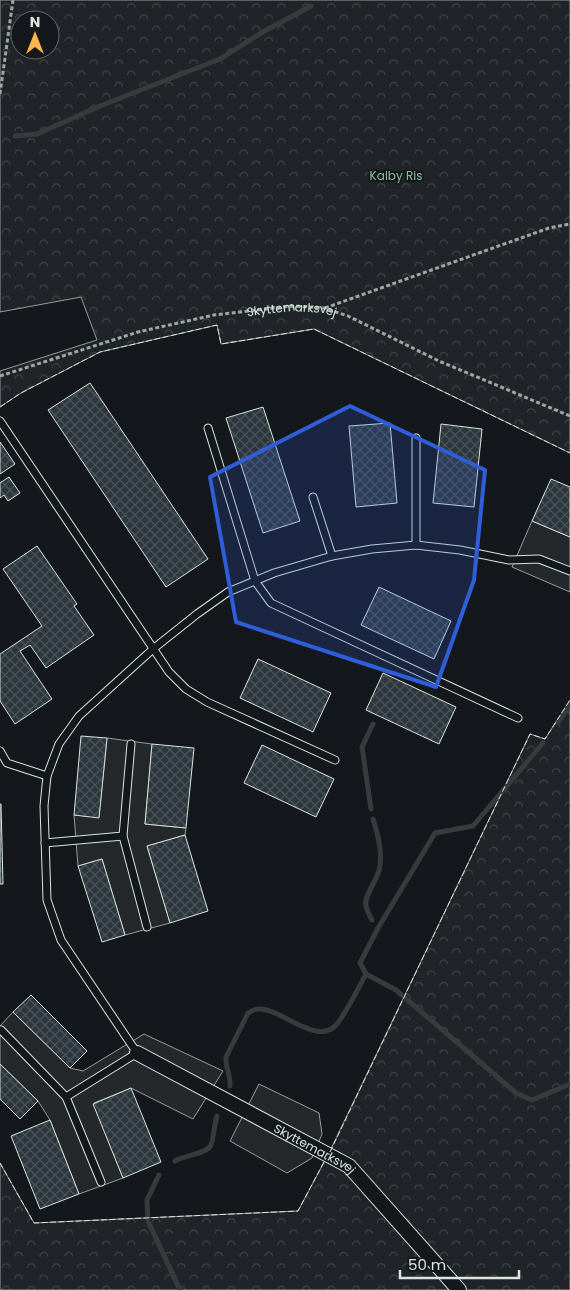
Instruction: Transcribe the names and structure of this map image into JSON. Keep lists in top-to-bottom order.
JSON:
{
  "streets": {
    "street": ["Skyttemarksvej"]
  },
  "parks": ["Kalby Ris"],
  "scale_bar": "50 m",
  "north": "top"
}
